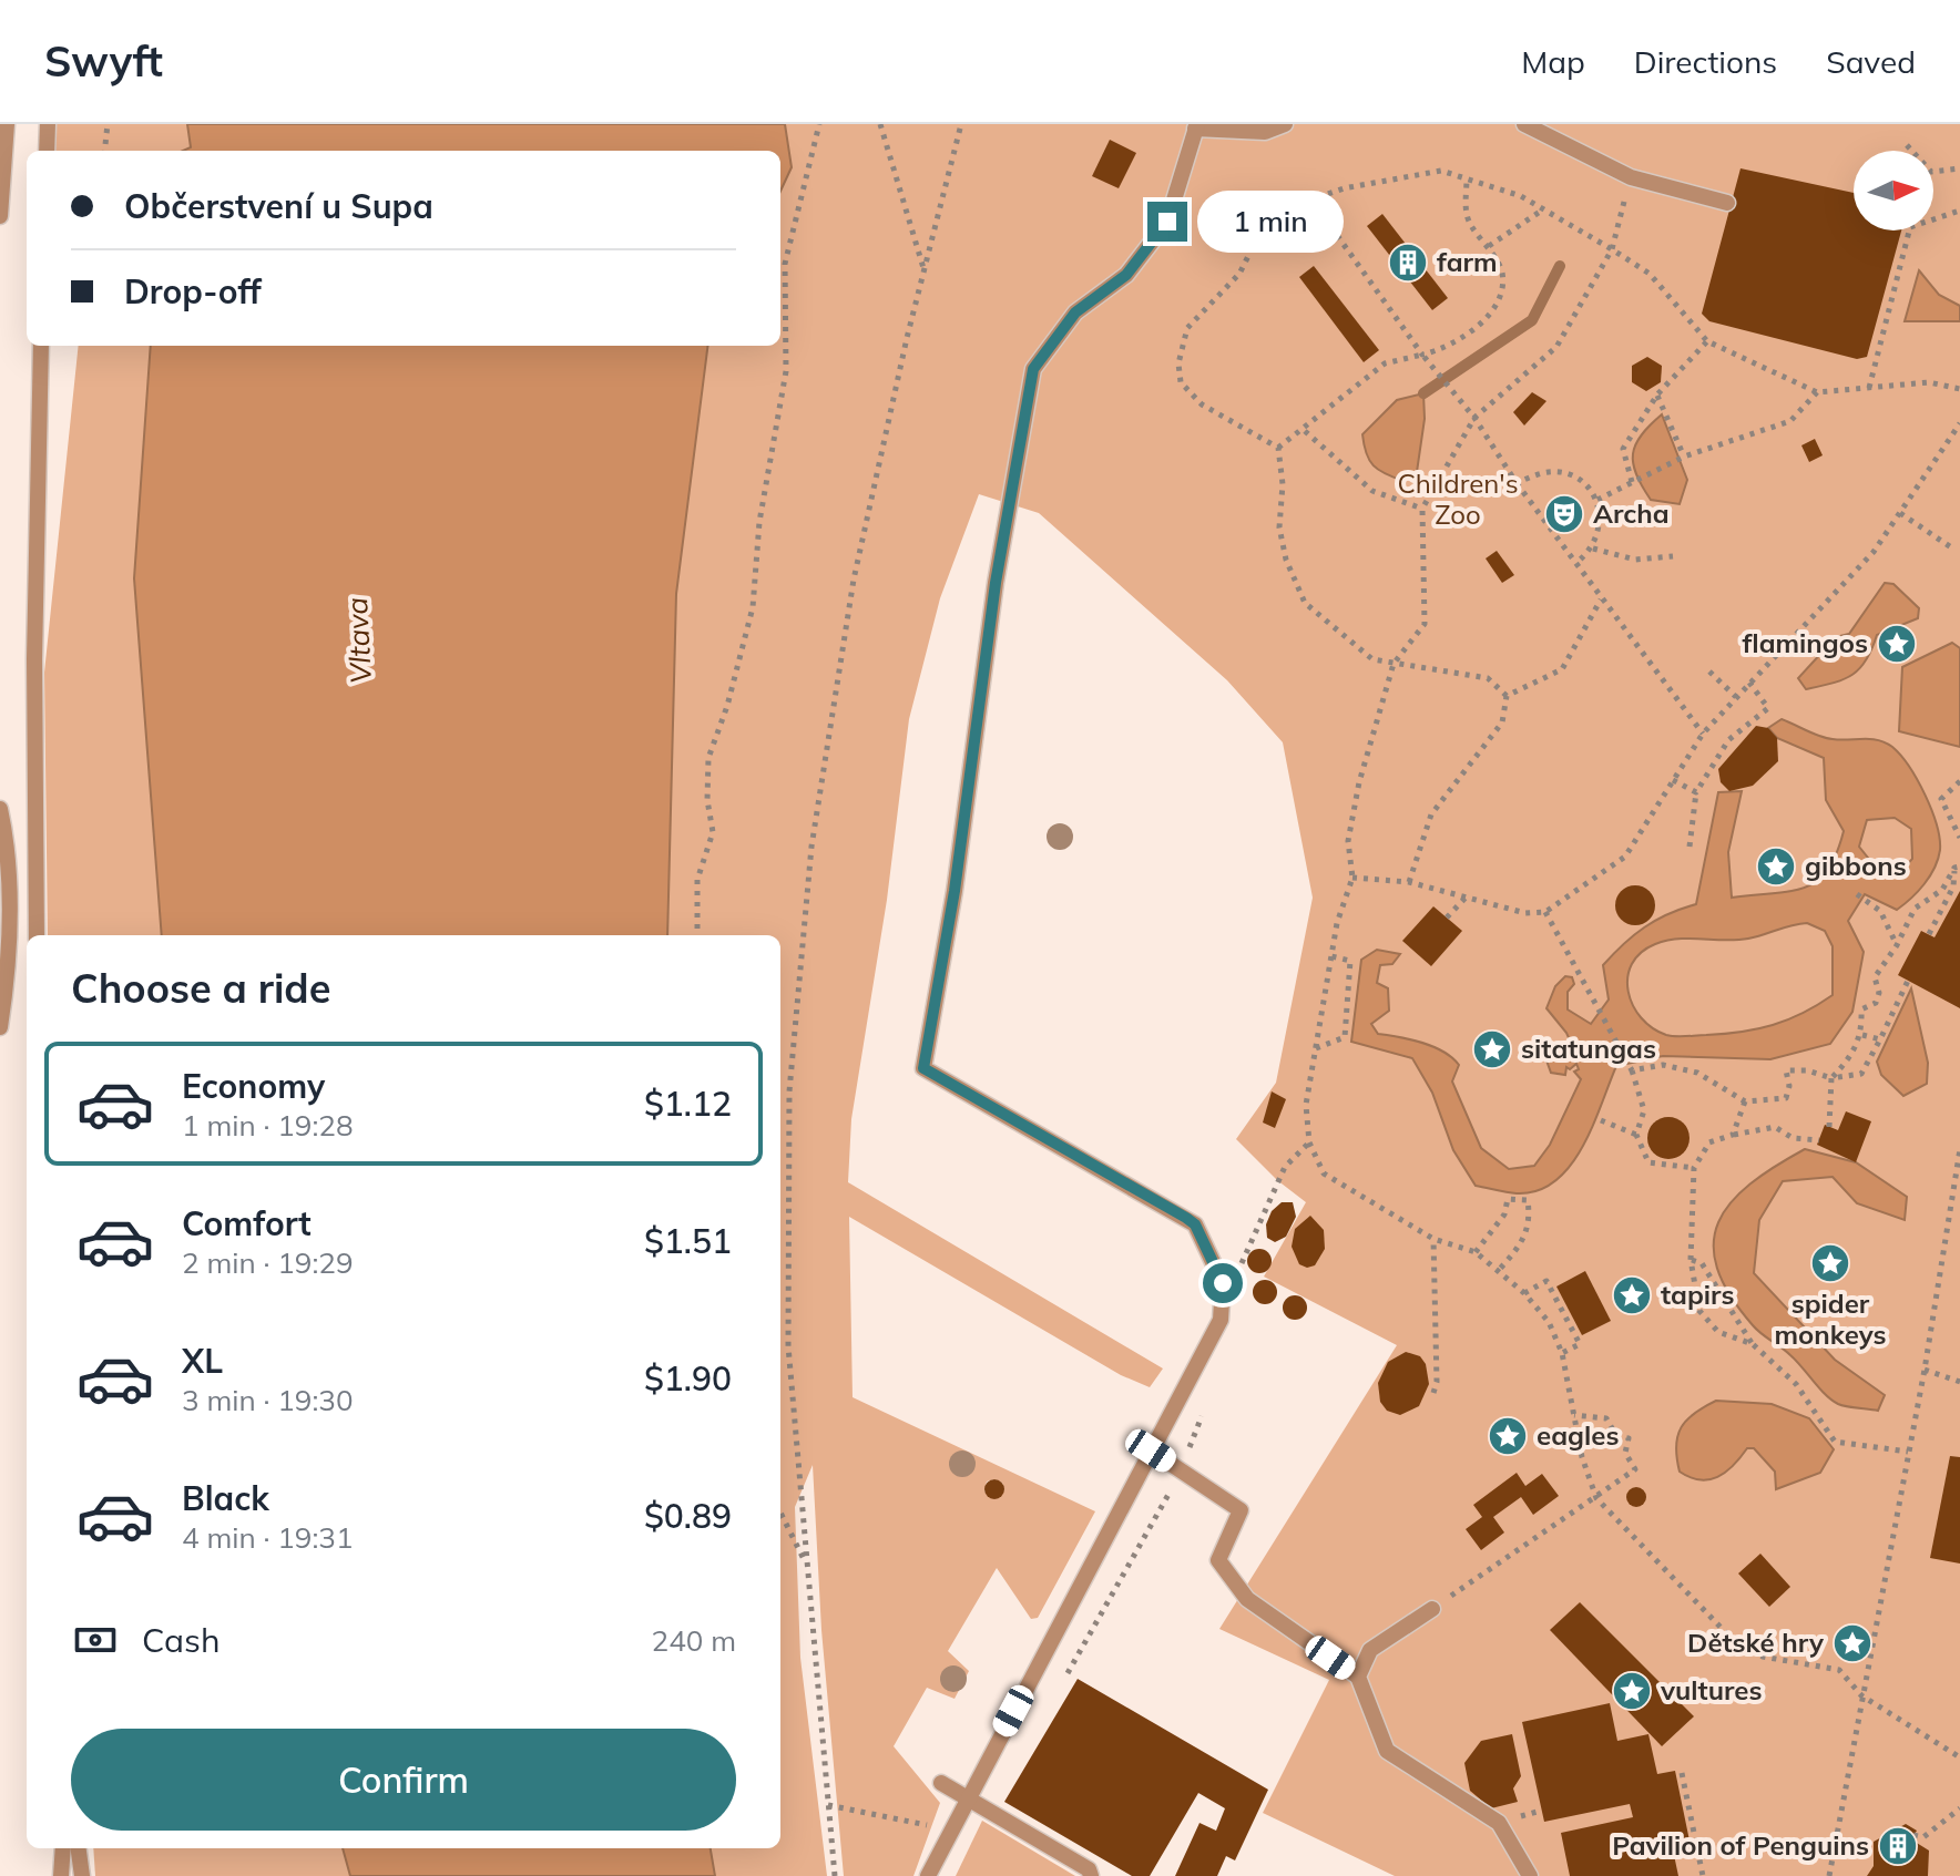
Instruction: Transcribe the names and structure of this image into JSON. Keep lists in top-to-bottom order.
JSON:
{
  "water": ["Vltava"],
  "parks": ["Children's Zoo"],
  "places": {
    "building": ["farm", "Pavilion of Penguins"],
    "theatre": ["Archa"],
    "place": [
      "flamingos",
      "gibbons",
      "sitatungas",
      "spider monkeys",
      "tapirs",
      "eagles",
      "Dětské hry",
      "vultures"
    ]
  },
  "north": "right",
  "page": {
    "header": "Swyft",
    "nav": ["Map", "Directions", "Saved"],
    "banner": ["Občerstvení u Supa", "Drop-off"],
    "bubble": "1 min",
    "heading": "Choose a ride",
    "list": [
      {
        "name": "Economy",
        "note": "1 min · 19:28",
        "value": "$1.12"
      },
      {
        "name": "Comfort",
        "note": "2 min · 19:29",
        "value": "$1.51"
      },
      {
        "name": "XL",
        "note": "3 min · 19:30",
        "value": "$1.90"
      },
      {
        "name": "Black",
        "note": "4 min · 19:31",
        "value": "$0.89"
      }
    ],
    "pay": ["Cash", "240 m"],
    "buttons": "Confirm"
  }
}
